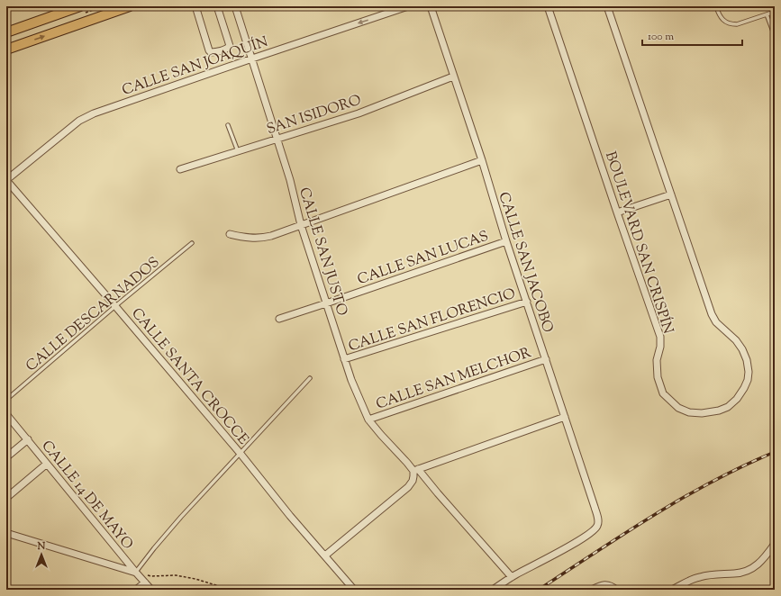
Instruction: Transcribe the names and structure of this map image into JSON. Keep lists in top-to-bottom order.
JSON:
{
  "streets": {
    "street": [
      "CALLE SAN JOAQUÍN",
      "SAN ISIDORO",
      "BOULEVARD SAN CRISPÍN",
      "CALLE SAN JUSTO",
      "CALLE SAN LUCAS",
      "CALLE SAN JACOBO",
      "CALLE SAN FLORENCIO",
      "CALLE SANTA CROCCE",
      "CALLE SAN MELCHOR",
      "CALLE 14 DE MAYO"
    ],
    "lane": ["CALLE DESCARNADOS"]
  },
  "crossings": [
    ["CALLE SAN JOAQUÍN", "CALLE SAN JUSTO"],
    ["CALLE SAN JOAQUÍN", "CALLE SANTA CROCCE"],
    ["SAN ISIDORO", "CALLE SAN JUSTO"],
    ["SAN ISIDORO", "CALLE SAN JACOBO"],
    ["CALLE SAN JUSTO", "CALLE SAN LUCAS"],
    ["CALLE SAN JUSTO", "CALLE SAN JACOBO"],
    ["CALLE SAN JUSTO", "CALLE SAN FLORENCIO"],
    ["CALLE SAN JUSTO", "CALLE SAN MELCHOR"],
    ["CALLE SAN LUCAS", "CALLE SAN JACOBO"],
    ["CALLE SAN JACOBO", "CALLE SAN FLORENCIO"],
    ["CALLE SAN JACOBO", "CALLE SAN MELCHOR"],
    ["CALLE DESCARNADOS", "CALLE SANTA CROCCE"]
  ],
  "one_way": ["CALLE SAN JOAQUÍN"],
  "scale_bar": "100 m",
  "north": "top"
}
